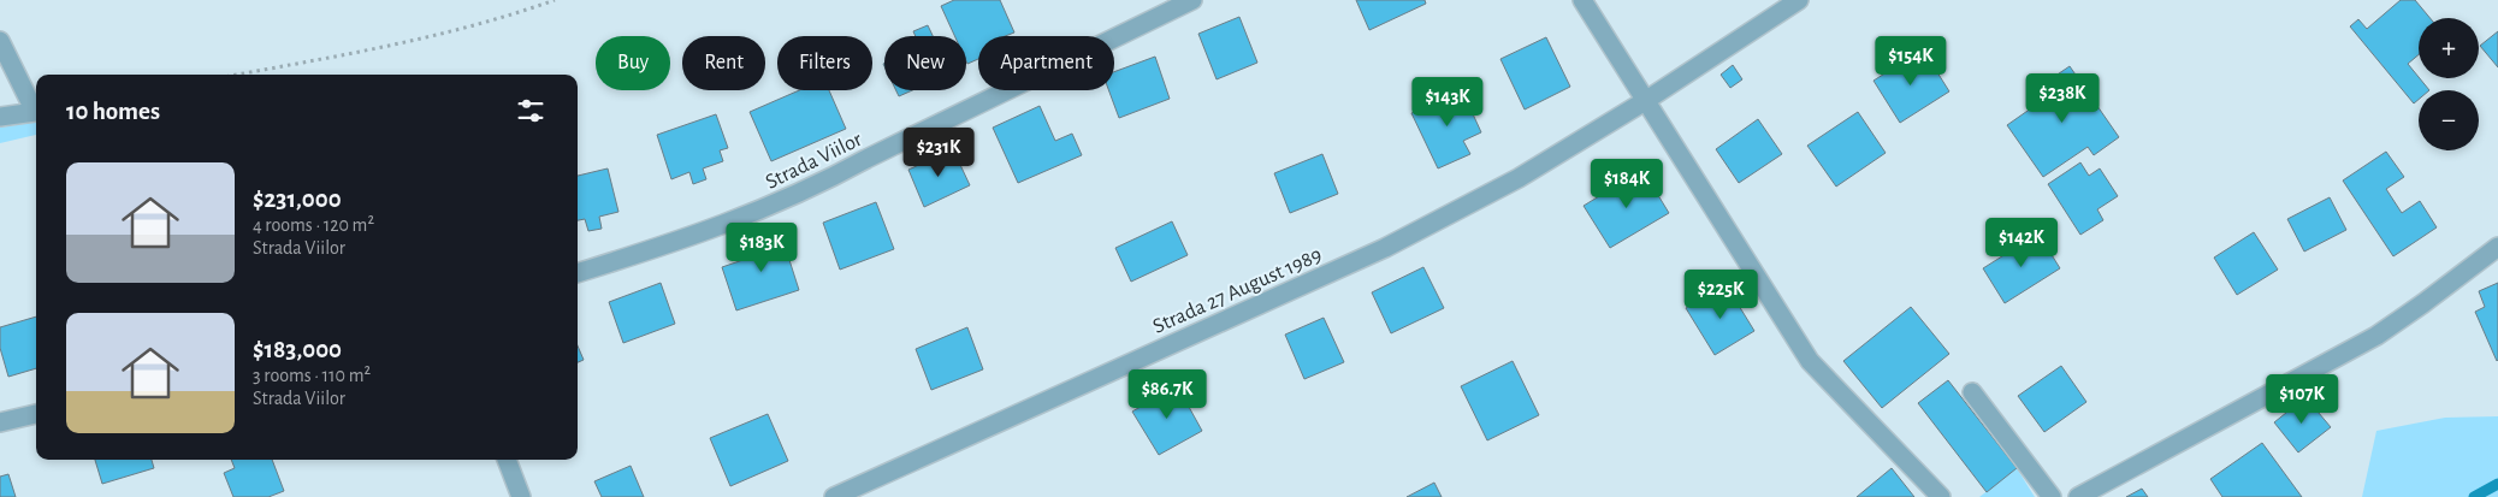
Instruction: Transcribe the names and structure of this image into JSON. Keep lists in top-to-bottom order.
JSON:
{
  "streets": {
    "street": ["Strada Viilor", "Strada 27 August 1989"]
  },
  "page": {
    "map_buttons": ["+", "−"],
    "price": [
      "$154K",
      "$238K",
      "$143K",
      "$231K",
      "$184K",
      "$142K",
      "$183K",
      "$225K",
      "$86.7K",
      "$107K"
    ],
    "chip": [
      "Buy",
      "Rent",
      "Filters",
      "New",
      "Apartment"
    ],
    "heading": "10 homes",
    "list": [
      {
        "name": "$231,000",
        "note": "4 rooms · 120 m² · Strada Viilor"
      },
      {
        "name": "$183,000",
        "note": "3 rooms · 110 m² · Strada Viilor"
      }
    ]
  }
}
